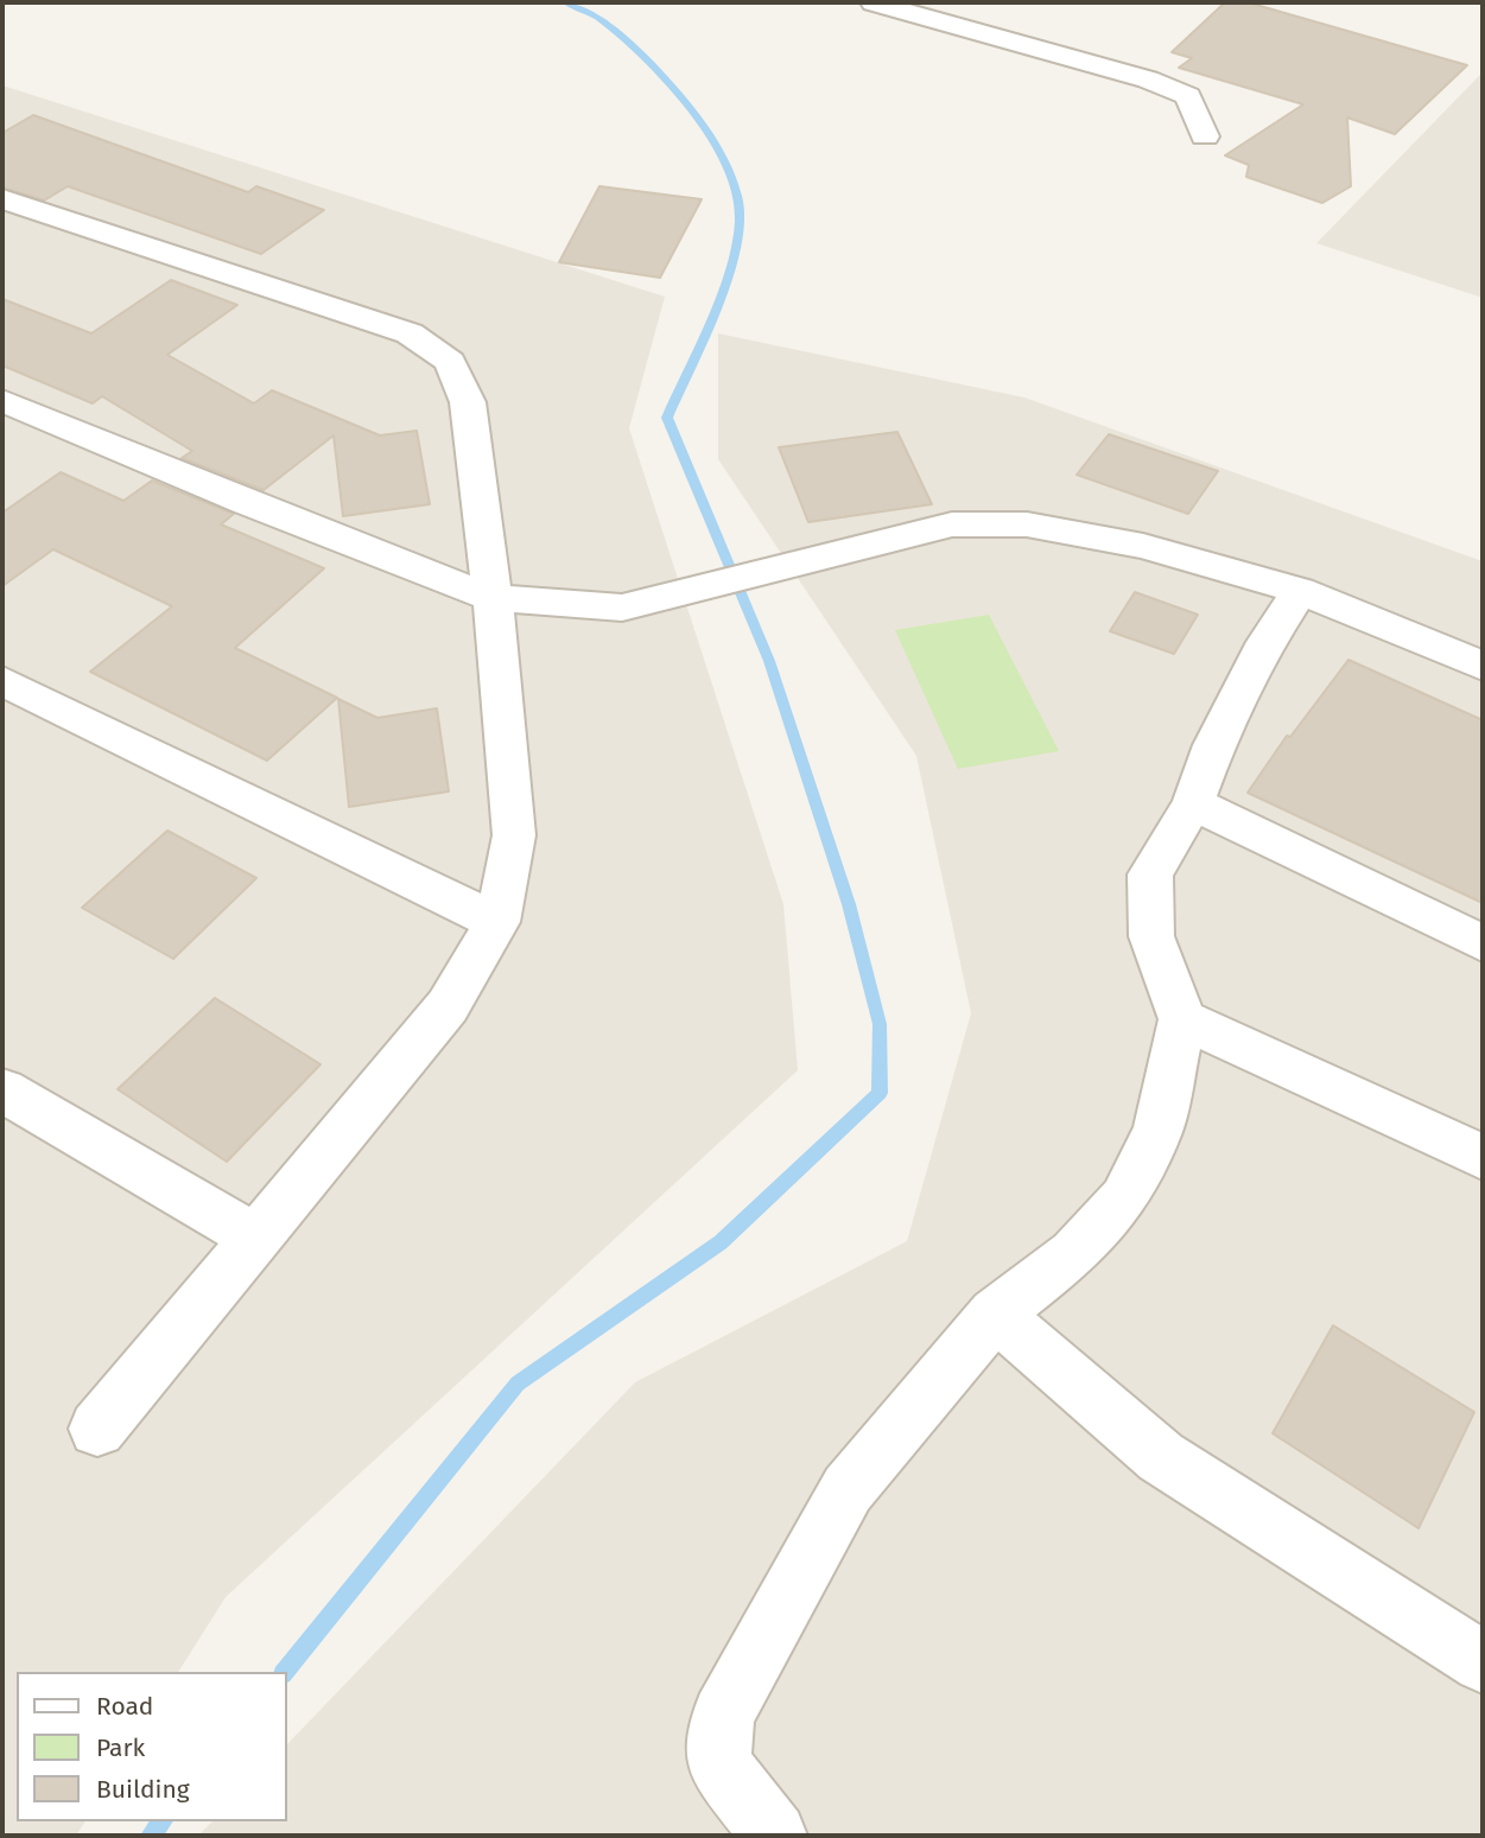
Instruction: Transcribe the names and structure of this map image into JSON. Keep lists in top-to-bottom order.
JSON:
{
  "legend": ["Road", "Park", "Building"]
}
